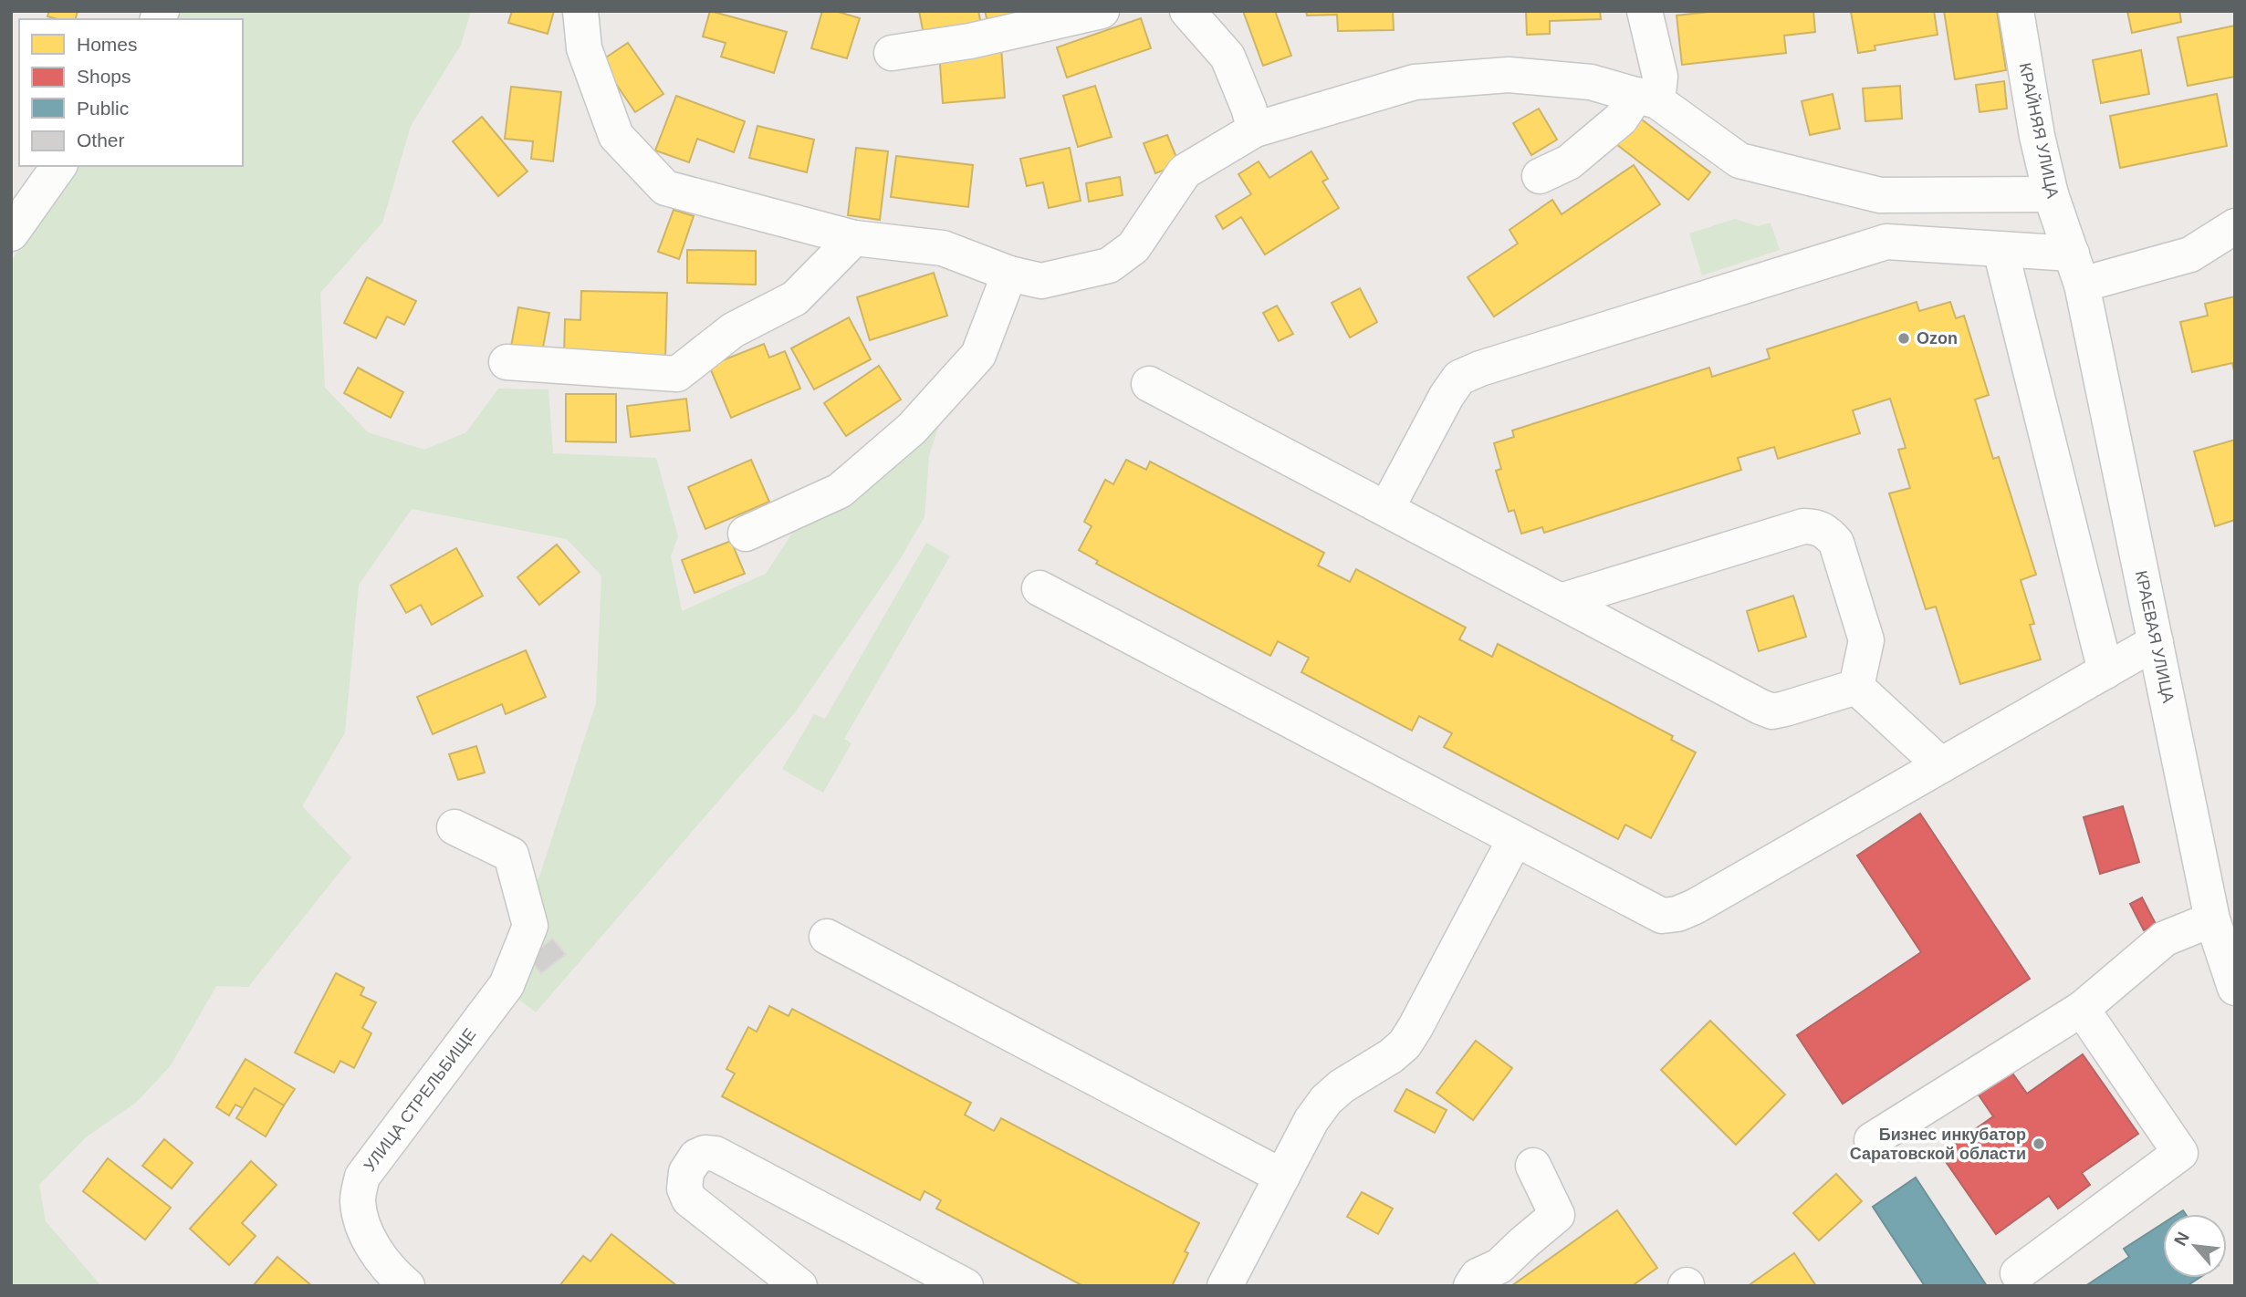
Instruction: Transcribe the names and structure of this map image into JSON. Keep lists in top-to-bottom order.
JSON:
{
  "streets": {
    "street": ["КРАЙНЯЯ УЛИЦА", "КРАЕВАЯ УЛИЦА", "УЛИЦА СТРЕЛЬБИЩЕ"]
  },
  "crossings": [
    ["КРАЙНЯЯ УЛИЦА", "КРАЕВАЯ УЛИЦА"]
  ],
  "places": ["Ozon", "Бизнес инкубатор Саратовской области"],
  "legend": [
    "Homes",
    "Shops",
    "Public",
    "Other"
  ],
  "north": "top left"
}
